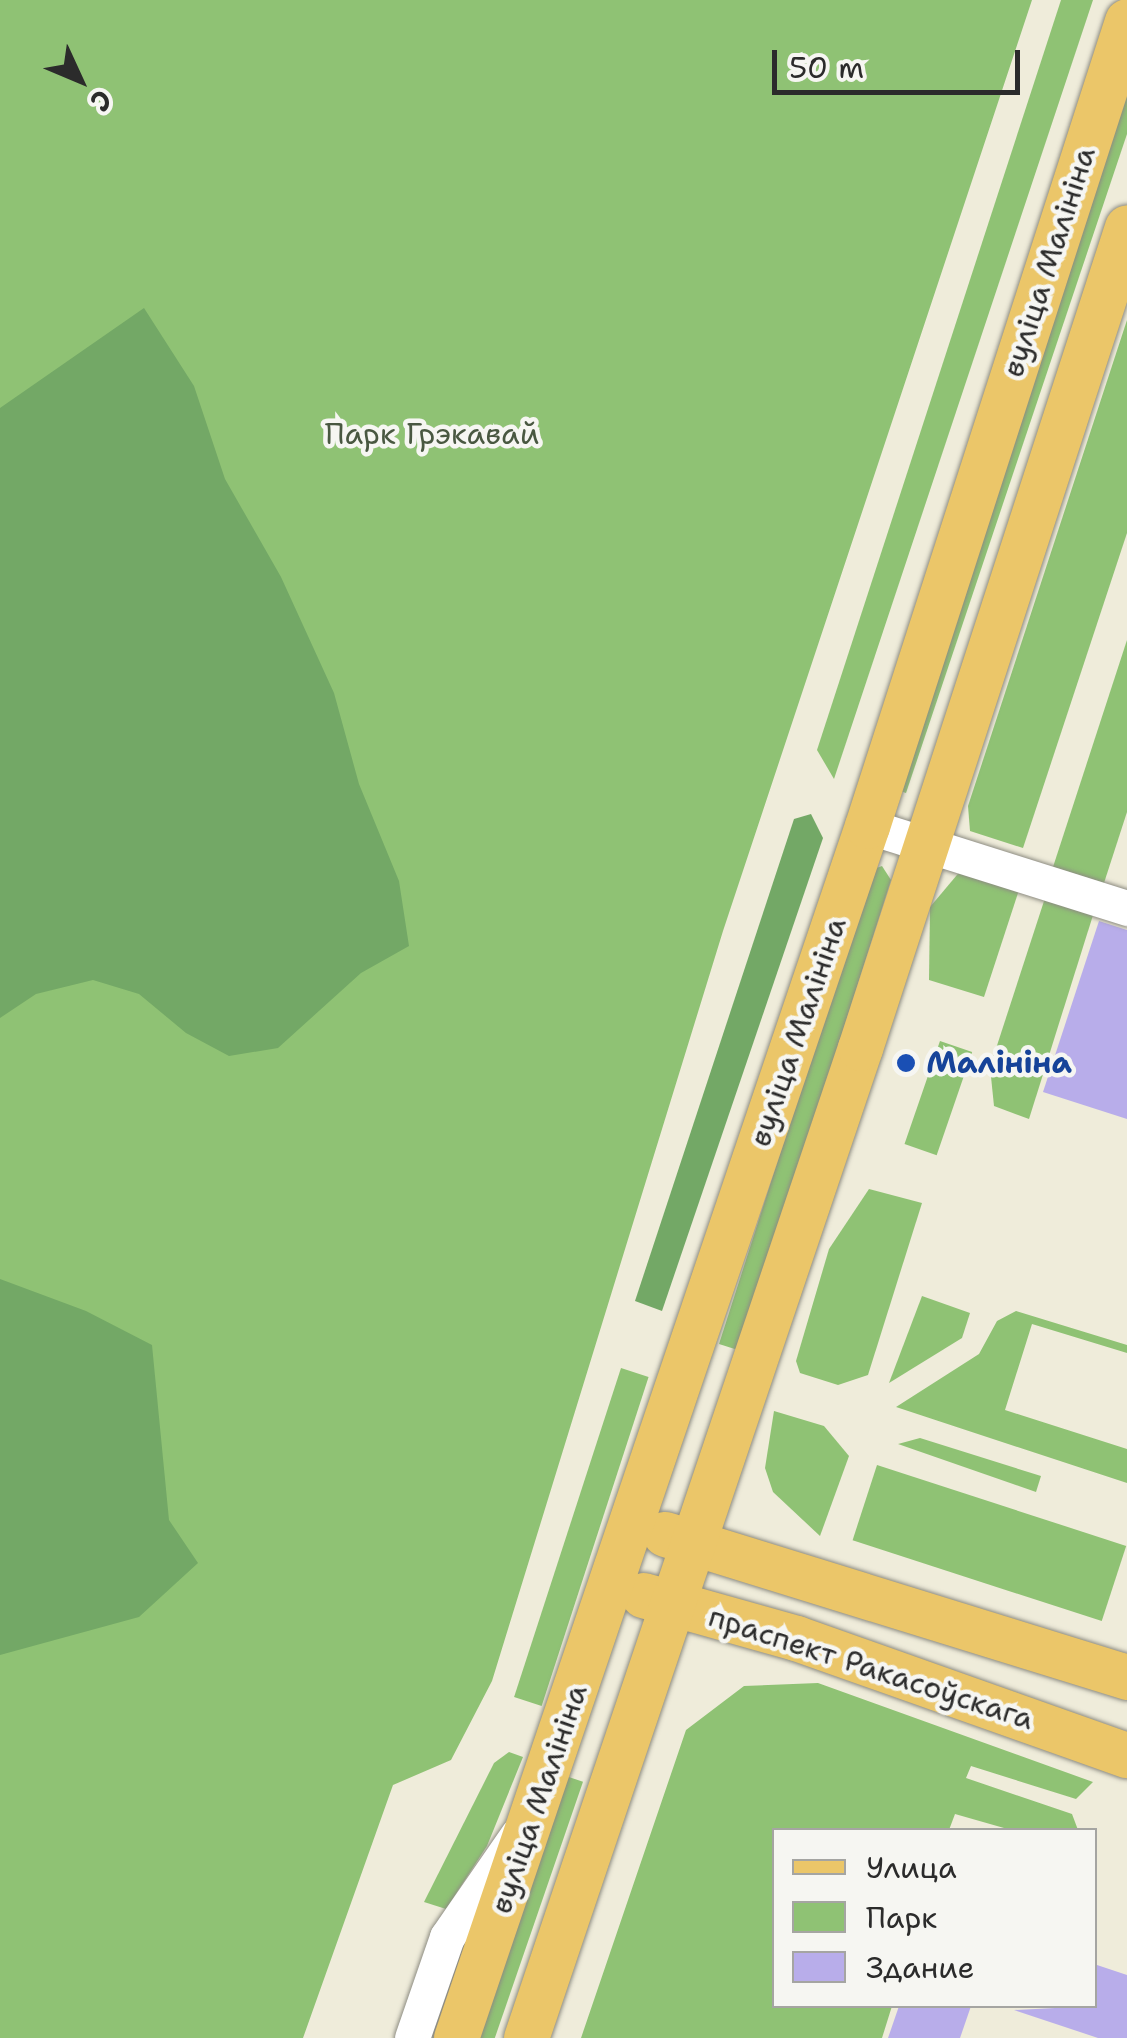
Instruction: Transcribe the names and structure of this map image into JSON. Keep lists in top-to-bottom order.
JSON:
{
  "streets": {
    "main road": ["вуліца Малініна", "праспект Ракасоўскага"]
  },
  "crossings": [
    ["вуліца Малініна", "праспект Ракасоўскага"]
  ],
  "parks": ["Парк Грэкавай"],
  "places": ["Малініна"],
  "legend": ["Улица", "Парк", "Здание"],
  "scale_bar": "50 m",
  "north": "bottom right"
}
